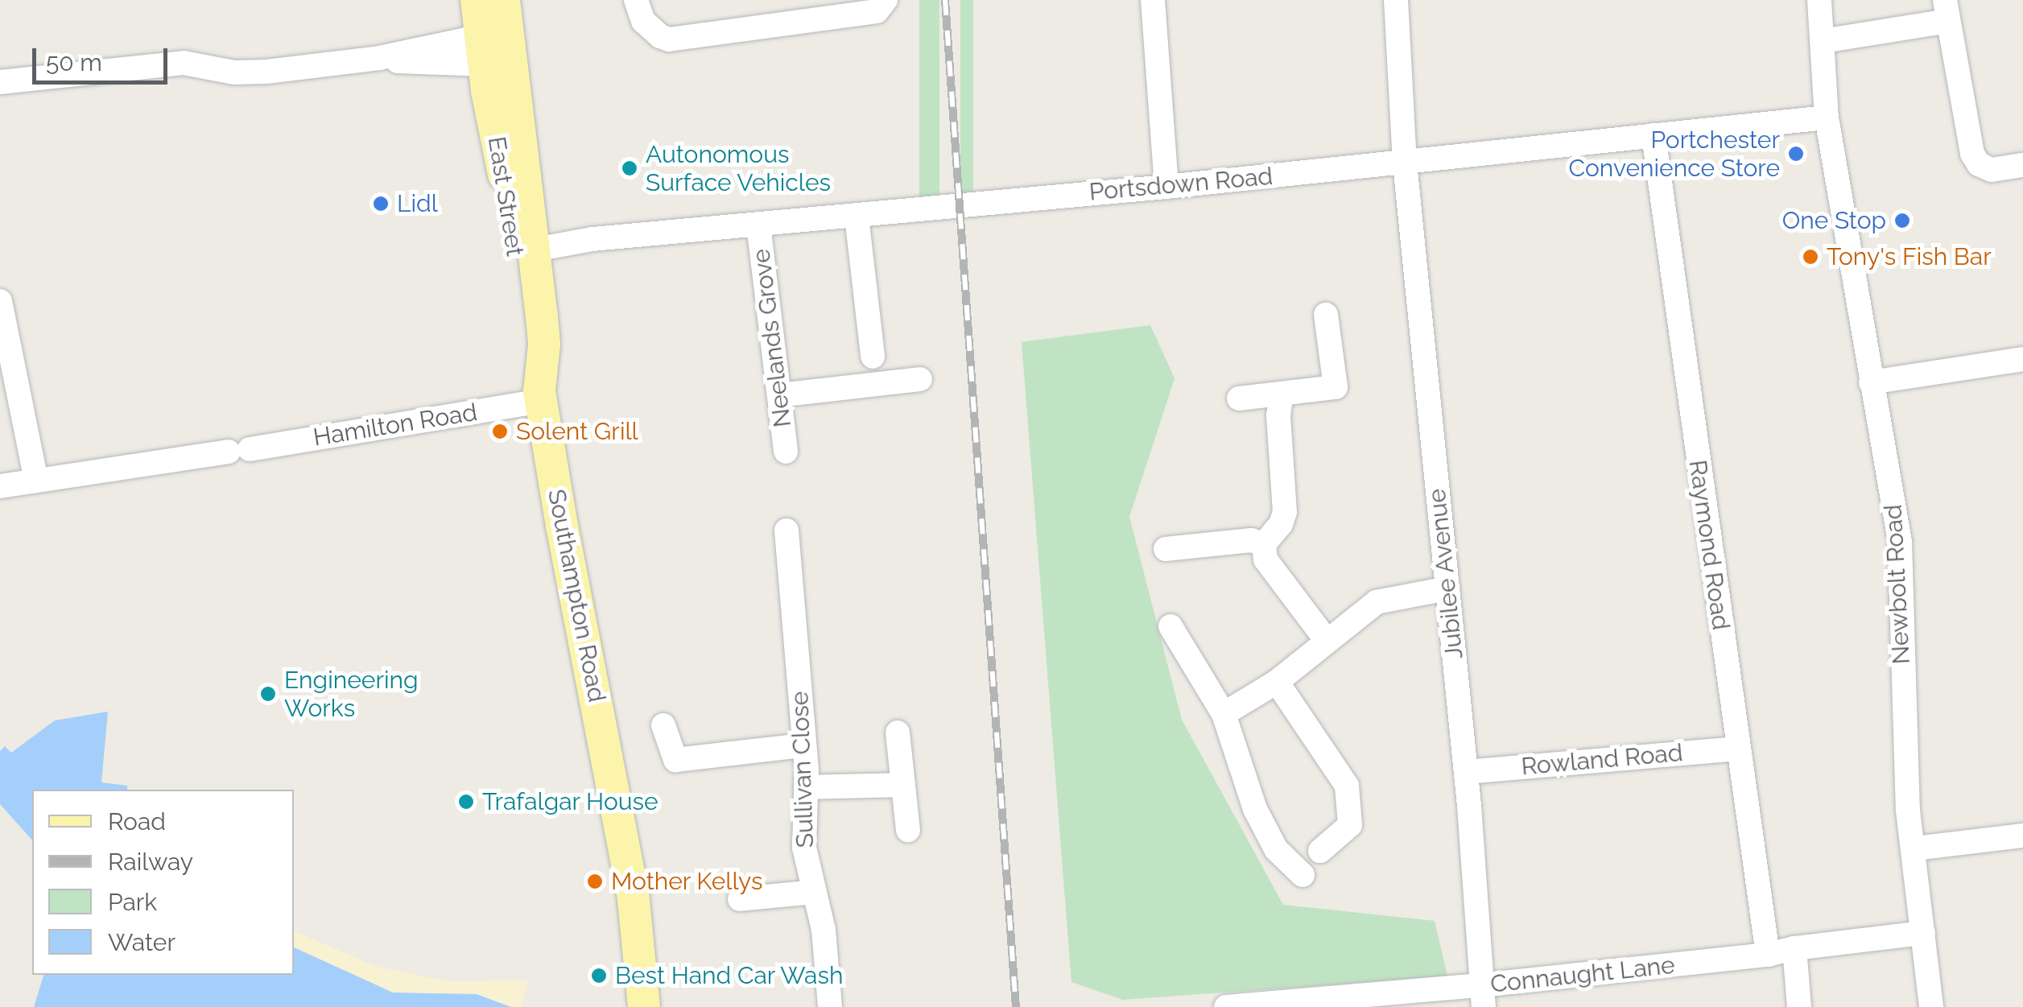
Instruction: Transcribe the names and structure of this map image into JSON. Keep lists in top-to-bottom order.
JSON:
{
  "streets": {
    "main road": ["East Street", "Southampton Road"],
    "street": [
      "Portsdown Road",
      "Neelands Grove",
      "Hamilton Road",
      "Raymond Road",
      "Jubilee Avenue",
      "Newbolt Road",
      "Rowland Road",
      "Sullivan Close",
      "Connaught Lane"
    ]
  },
  "crossings": [
    ["Portsdown Road", "Neelands Grove"],
    ["Portsdown Road", "Raymond Road"],
    ["Portsdown Road", "Jubilee Avenue"],
    ["Portsdown Road", "Newbolt Road"],
    ["Portsdown Road", "Southampton Road"],
    ["East Street", "Hamilton Road"],
    ["East Street", "Southampton Road"],
    ["Hamilton Road", "Southampton Road"],
    ["Raymond Road", "Rowland Road"],
    ["Raymond Road", "Connaught Lane"],
    ["Jubilee Avenue", "Rowland Road"],
    ["Jubilee Avenue", "Connaught Lane"],
    ["Newbolt Road", "Connaught Lane"]
  ],
  "places": [
    "Portchester Convenience Store",
    "Autonomous Surface Vehicles",
    "Lidl",
    "One Stop",
    "Tony's Fish Bar",
    "Solent Grill",
    "Engineering Works",
    "Trafalgar House",
    "Mother Kellys",
    "Best Hand Car Wash"
  ],
  "legend": [
    "Road",
    "Railway",
    "Park",
    "Water"
  ],
  "scale_bar": "50 m"
}
